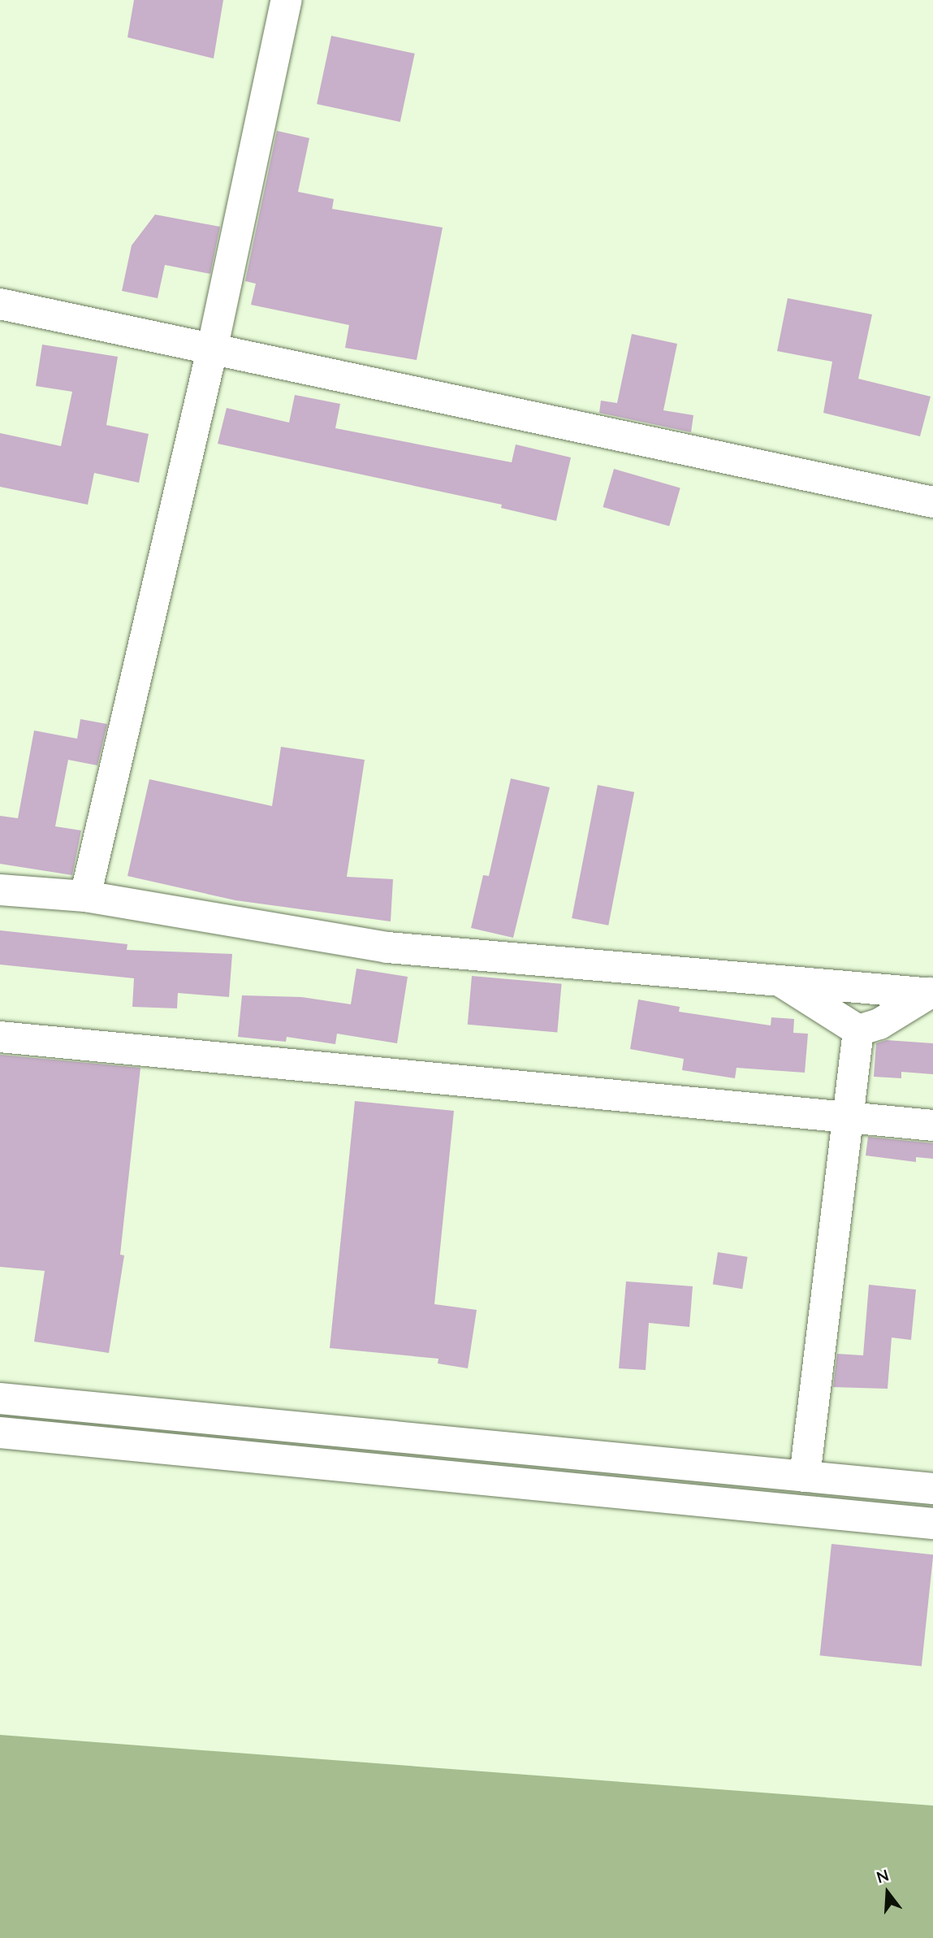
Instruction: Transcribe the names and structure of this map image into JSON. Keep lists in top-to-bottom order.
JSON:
{
  "north": "top"
}
